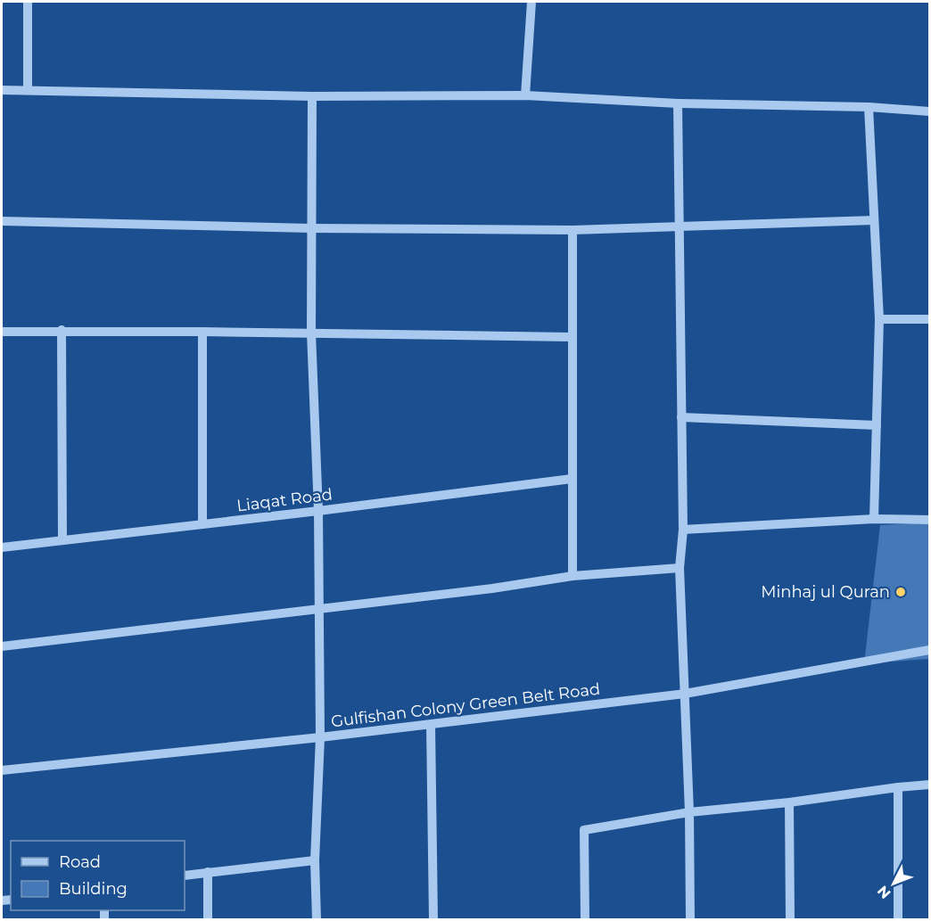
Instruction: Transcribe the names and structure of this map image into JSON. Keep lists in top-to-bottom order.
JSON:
{
  "streets": {
    "street": ["Liaqat Road", "Gulfishan Colony Green Belt Road"]
  },
  "places": ["Minhaj ul Quran"],
  "legend": ["Road", "Building"],
  "north": "bottom left"
}
